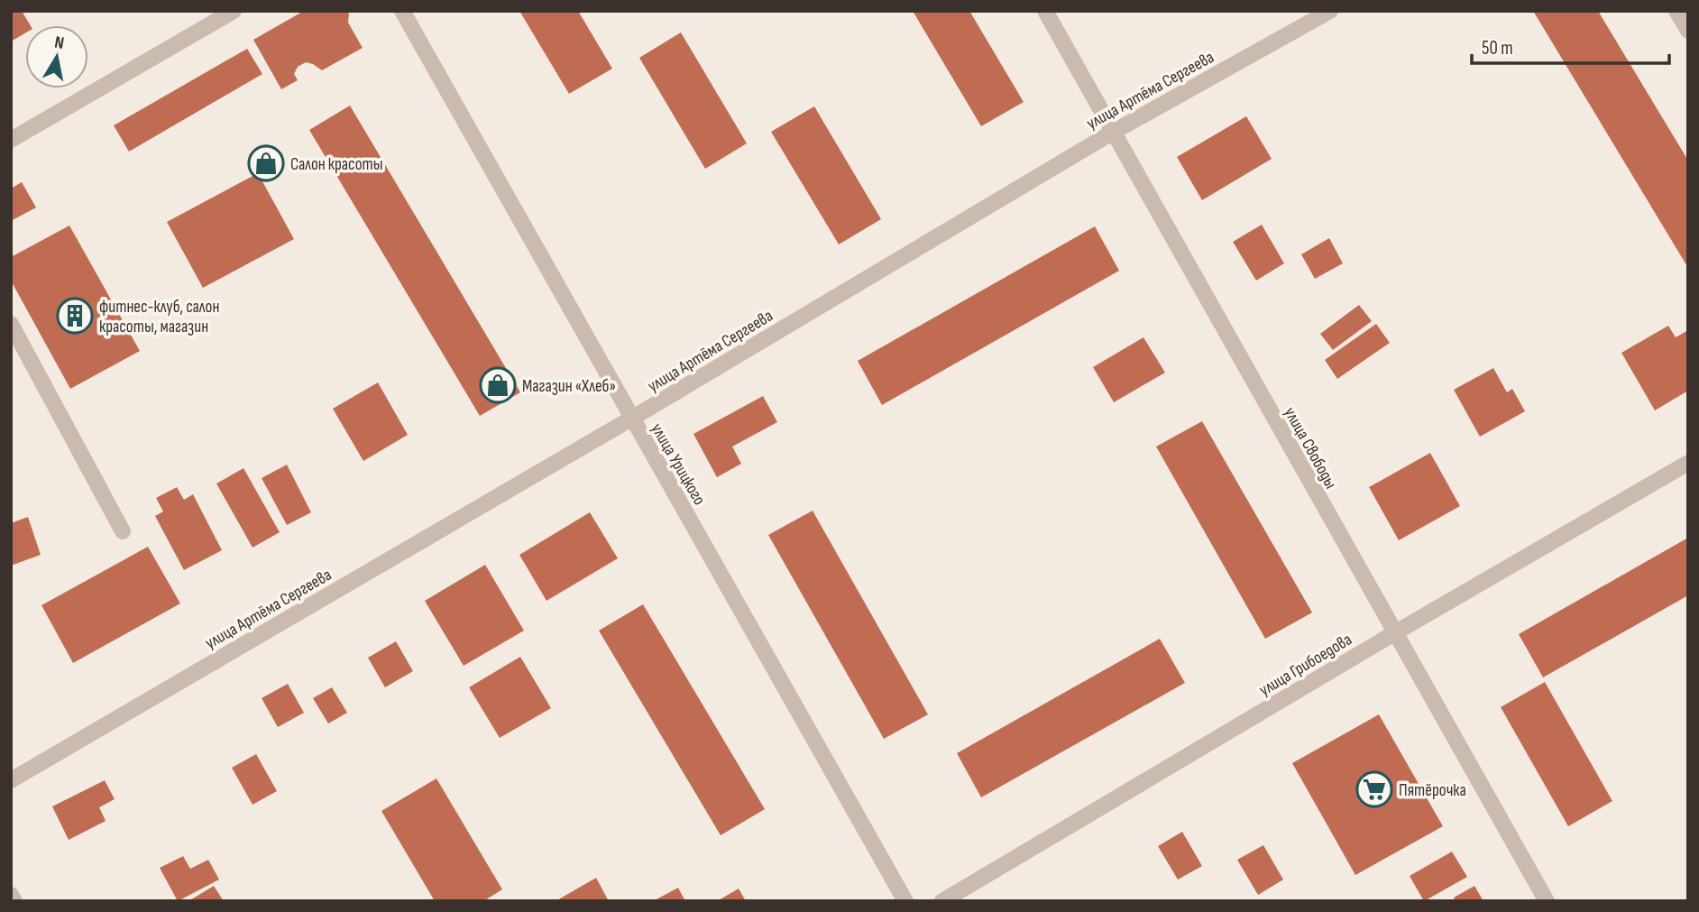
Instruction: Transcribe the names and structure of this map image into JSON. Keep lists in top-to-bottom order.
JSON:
{
  "streets": {
    "street": [
      "улица Артёма Сергеева",
      "улица Свободы",
      "улица Урицкого",
      "улица Грибоедова"
    ]
  },
  "crossings": [
    ["улица Артёма Сергеева", "улица Свободы"],
    ["улица Артёма Сергеева", "улица Урицкого"],
    ["улица Свободы", "улица Грибоедова"]
  ],
  "places": {
    "shop": ["Салон красоты", "Магазин «Хлеб»"],
    "building": ["фитнес-клуб, салон красоты, магазин"],
    "supermarket": ["Пятёрочка"]
  },
  "scale_bar": "50 m",
  "north": "top"
}
